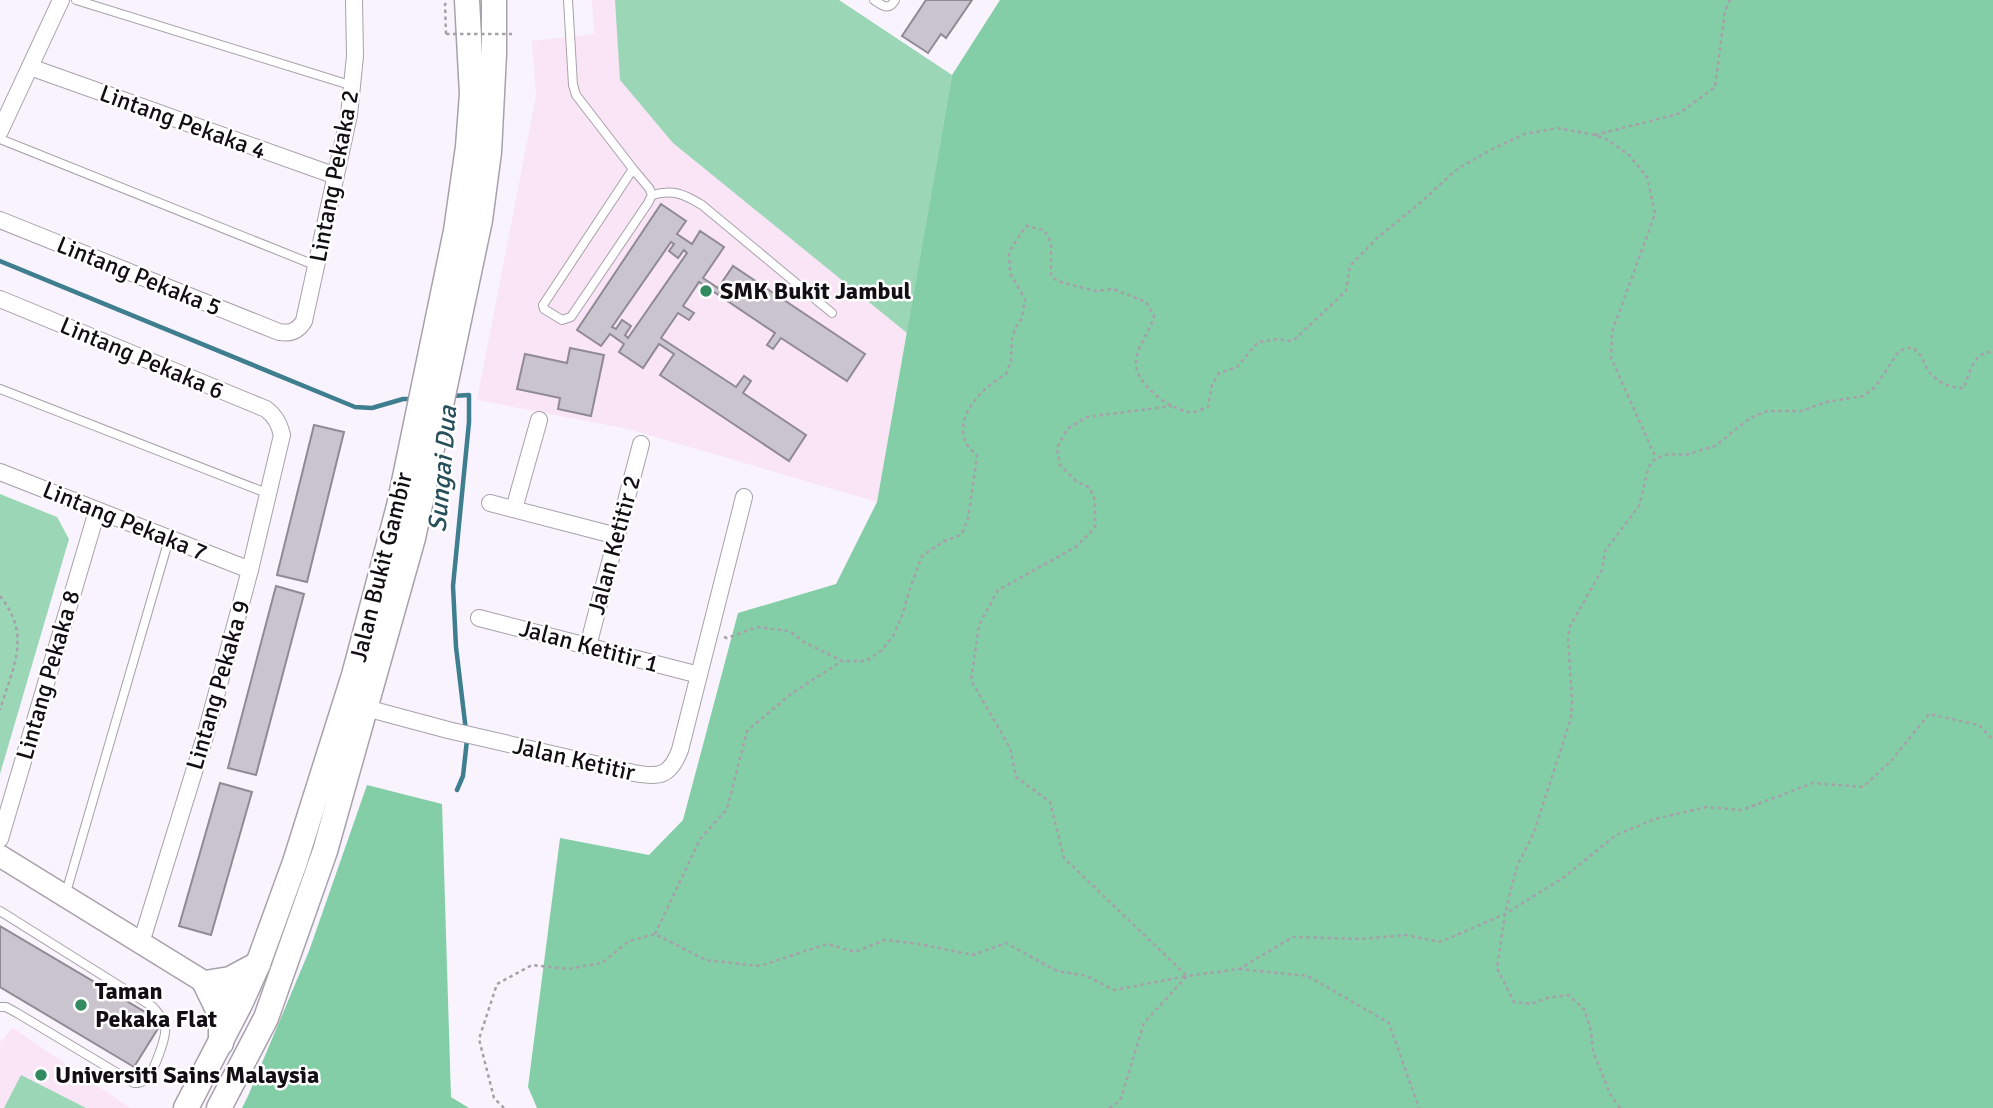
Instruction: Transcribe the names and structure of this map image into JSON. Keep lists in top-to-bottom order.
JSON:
{
  "streets": {
    "main road": ["Jalan Bukit Gambir"],
    "street": [
      "Lintang Pekaka 4",
      "Lintang Pekaka 2",
      "Lintang Pekaka 5",
      "Lintang Pekaka 6",
      "Lintang Pekaka 7",
      "Jalan Ketitir 2",
      "Jalan Ketitir 1",
      "Lintang Pekaka 8",
      "Lintang Pekaka 9",
      "Jalan Ketitir"
    ]
  },
  "crossings": [
    ["Lintang Pekaka 4", "Lintang Pekaka 2"],
    ["Lintang Pekaka 2", "Lintang Pekaka 5"],
    ["Lintang Pekaka 6", "Lintang Pekaka 9"],
    ["Lintang Pekaka 7", "Lintang Pekaka 8"],
    ["Lintang Pekaka 7", "Lintang Pekaka 9"],
    ["Jalan Ketitir 2", "Jalan Ketitir 1"],
    ["Jalan Bukit Gambir", "Jalan Ketitir"],
    ["Jalan Ketitir 1", "Jalan Ketitir"]
  ],
  "water": ["Sungai Dua"],
  "places": ["SMK Bukit Jambul", "Taman Pekaka Flat", "Universiti Sains Malaysia"]
}
